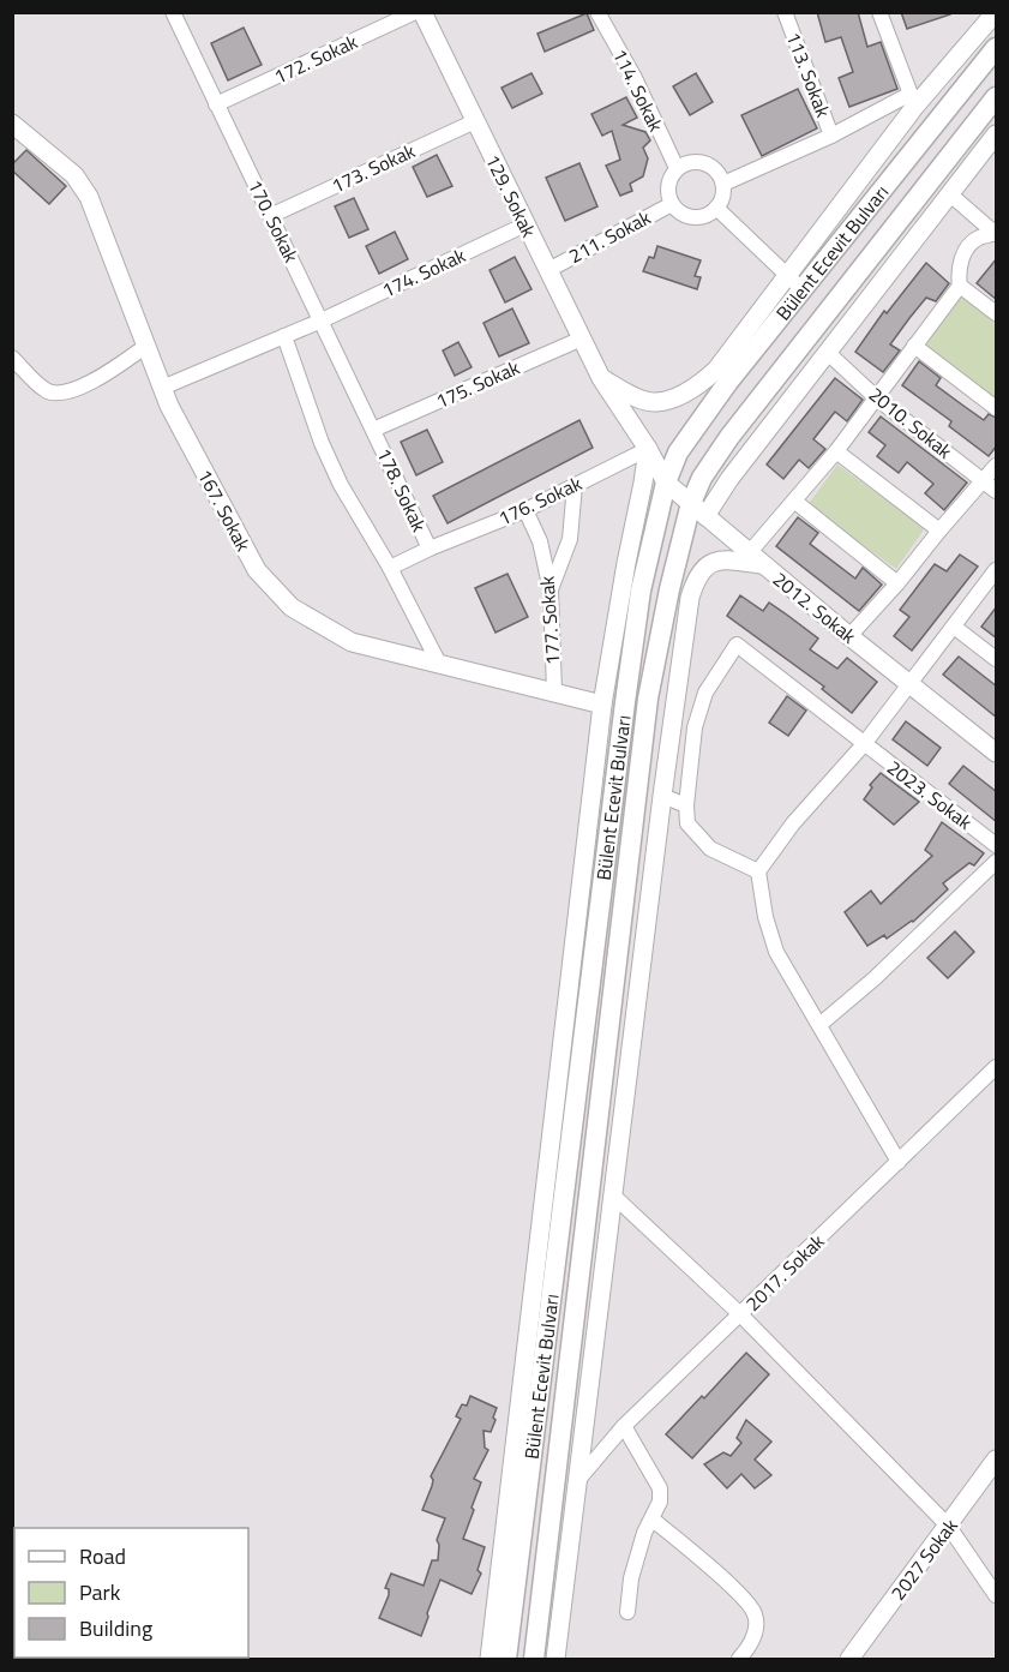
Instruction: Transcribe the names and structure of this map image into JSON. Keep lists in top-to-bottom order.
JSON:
{
  "streets": {
    "main road": ["Bülent Ecevit Bulvarı"],
    "street": [
      "172. Sokak",
      "113. Sokak",
      "114. Sokak",
      "173. Sokak",
      "129. Sokak",
      "170. Sokak",
      "211. Sokak",
      "174. Sokak",
      "175. Sokak",
      "2010. Sokak",
      "178. Sokak",
      "176. Sokak",
      "167. Sokak",
      "2012. Sokak",
      "177. Sokak",
      "2023. Sokak",
      "2017. Sokak",
      "2027 Sokak"
    ]
  },
  "crossings": [
    ["172. Sokak", "170. Sokak"],
    ["114. Sokak", "211. Sokak"],
    ["173. Sokak", "129. Sokak"],
    ["173. Sokak", "170. Sokak"],
    ["129. Sokak", "211. Sokak"],
    ["129. Sokak", "174. Sokak"],
    ["129. Sokak", "175. Sokak"],
    ["129. Sokak", "176. Sokak"],
    ["129. Sokak", "2012. Sokak"],
    ["170. Sokak", "174. Sokak"],
    ["170. Sokak", "175. Sokak"],
    ["170. Sokak", "178. Sokak"],
    ["Bülent Ecevit Bulvarı", "2012. Sokak"],
    ["174. Sokak", "167. Sokak"],
    ["175. Sokak", "178. Sokak"],
    ["178. Sokak", "176. Sokak"],
    ["176. Sokak", "2012. Sokak"],
    ["176. Sokak", "177. Sokak"],
    ["167. Sokak", "177. Sokak"]
  ],
  "legend": ["Road", "Park", "Building"]
}
